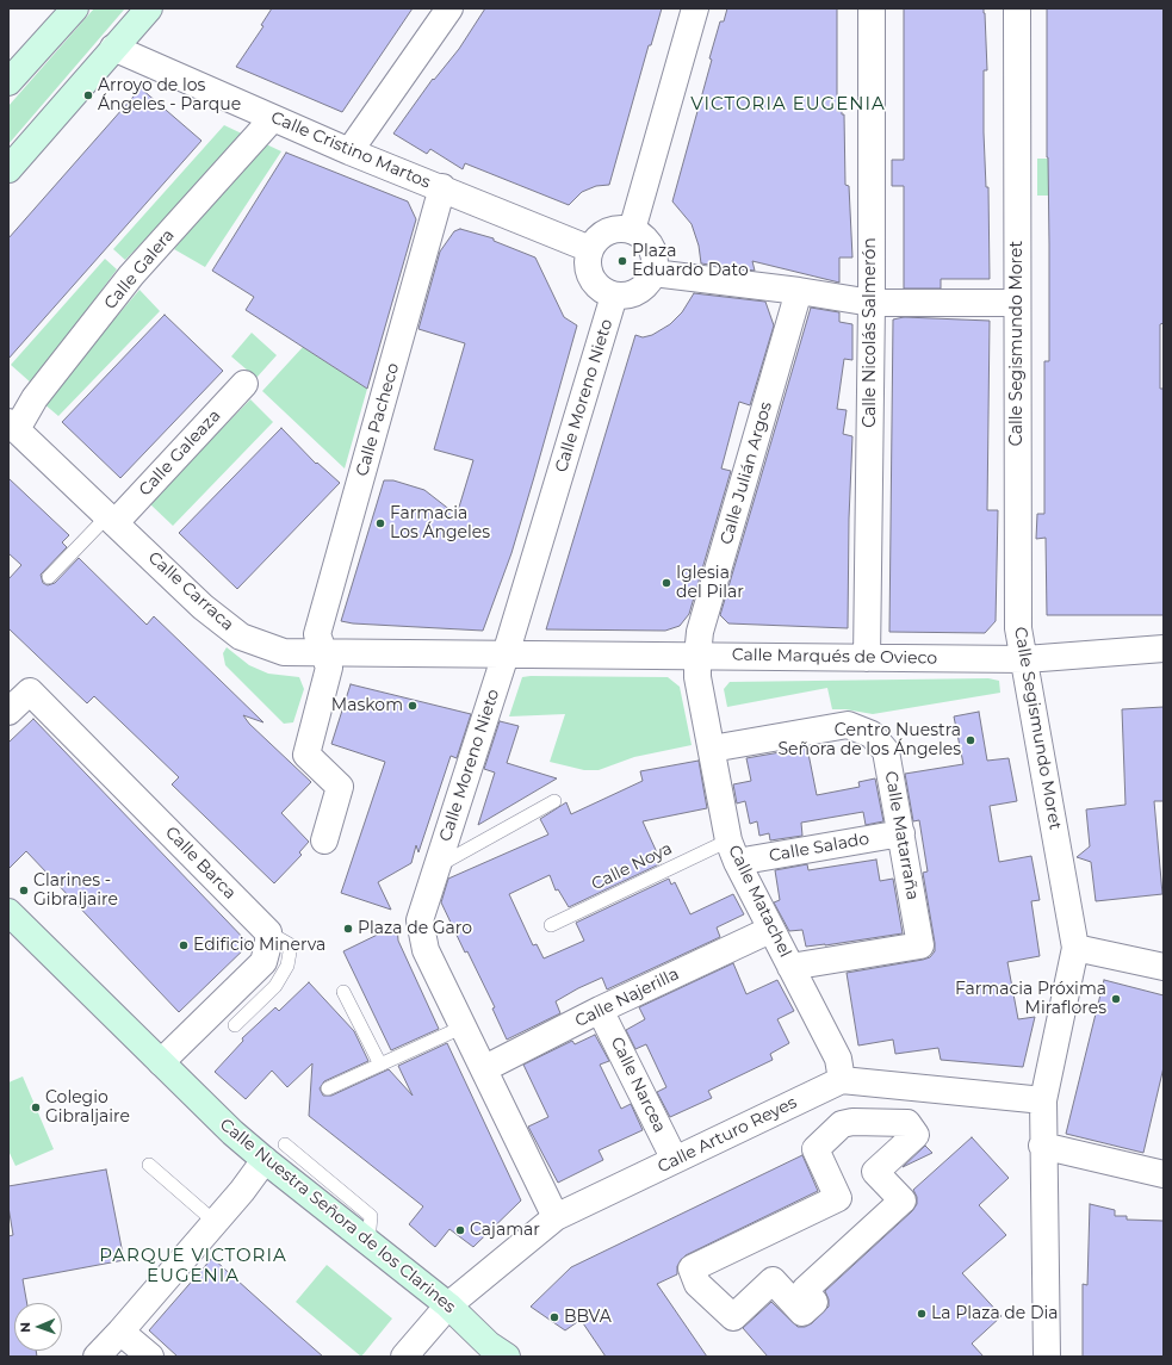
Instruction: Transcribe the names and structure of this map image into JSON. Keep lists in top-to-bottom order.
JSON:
{
  "streets": {
    "main road": ["Calle Nuestra Señora de los Clarines"],
    "street": [
      "Calle Cristino Martos",
      "Calle Galera",
      "Calle Nicolás Salmerón",
      "Calle Segismundo Moret",
      "Calle Moreno Nieto",
      "Calle Pacheco",
      "Calle Galeaza",
      "Calle Julián Argos",
      "Calle Carraca",
      "Calle Marqués de Ovieco",
      "Calle Matarraña",
      "Calle Salado",
      "Calle Barca",
      "Calle Matachel",
      "Calle Najerilla",
      "Calle Narcea",
      "Calle Arturo Reyes"
    ],
    "lane": ["Calle Noya"]
  },
  "crossings": [
    ["Calle Cristino Martos", "Calle Galera"],
    ["Calle Cristino Martos", "Calle Moreno Nieto"],
    ["Calle Cristino Martos", "Calle Pacheco"],
    ["Calle Galera", "Calle Carraca"],
    ["Calle Nicolás Salmerón", "Calle Marqués de Ovieco"],
    ["Calle Segismundo Moret", "Calle Marqués de Ovieco"],
    ["Calle Moreno Nieto", "Calle Carraca"],
    ["Calle Moreno Nieto", "Calle Marqués de Ovieco"],
    ["Calle Moreno Nieto", "Calle Najerilla"],
    ["Calle Moreno Nieto", "Calle Arturo Reyes"],
    ["Calle Pacheco", "Calle Carraca"],
    ["Calle Galeaza", "Calle Carraca"],
    ["Calle Julián Argos", "Calle Marqués de Ovieco"],
    ["Calle Julián Argos", "Calle Matachel"],
    ["Calle Carraca", "Calle Marqués de Ovieco"],
    ["Calle Marqués de Ovieco", "Calle Matachel"],
    ["Calle Matarraña", "Calle Salado"],
    ["Calle Matarraña", "Calle Matachel"],
    ["Calle Salado", "Calle Noya"],
    ["Calle Salado", "Calle Matachel"],
    ["Calle Noya", "Calle Matachel"],
    ["Calle Matachel", "Calle Najerilla"],
    ["Calle Matachel", "Calle Arturo Reyes"],
    ["Calle Najerilla", "Calle Narcea"],
    ["Calle Narcea", "Calle Arturo Reyes"],
    ["Calle Arturo Reyes", "Calle Nuestra Señora de los Clarines"]
  ],
  "districts": ["VICTORIA EUGENIA", "PARQUE VICTORIA EUGENIA"],
  "places": [
    "Arroyo de los Ángeles - Parque",
    "Plaza Eduardo Dato",
    "Farmacia Los Ángeles",
    "Iglesia del Pilar",
    "Maskom",
    "Centro Nuestra Señora de los Ángeles",
    "Clarines - Gibraljaire",
    "Plaza de Garo",
    "Edificio Minerva",
    "Farmacia Próxima Miraflores",
    "Colegio Gibraljaire",
    "Cajamar",
    "La Plaza de Dia",
    "BBVA"
  ],
  "north": "left"
}
